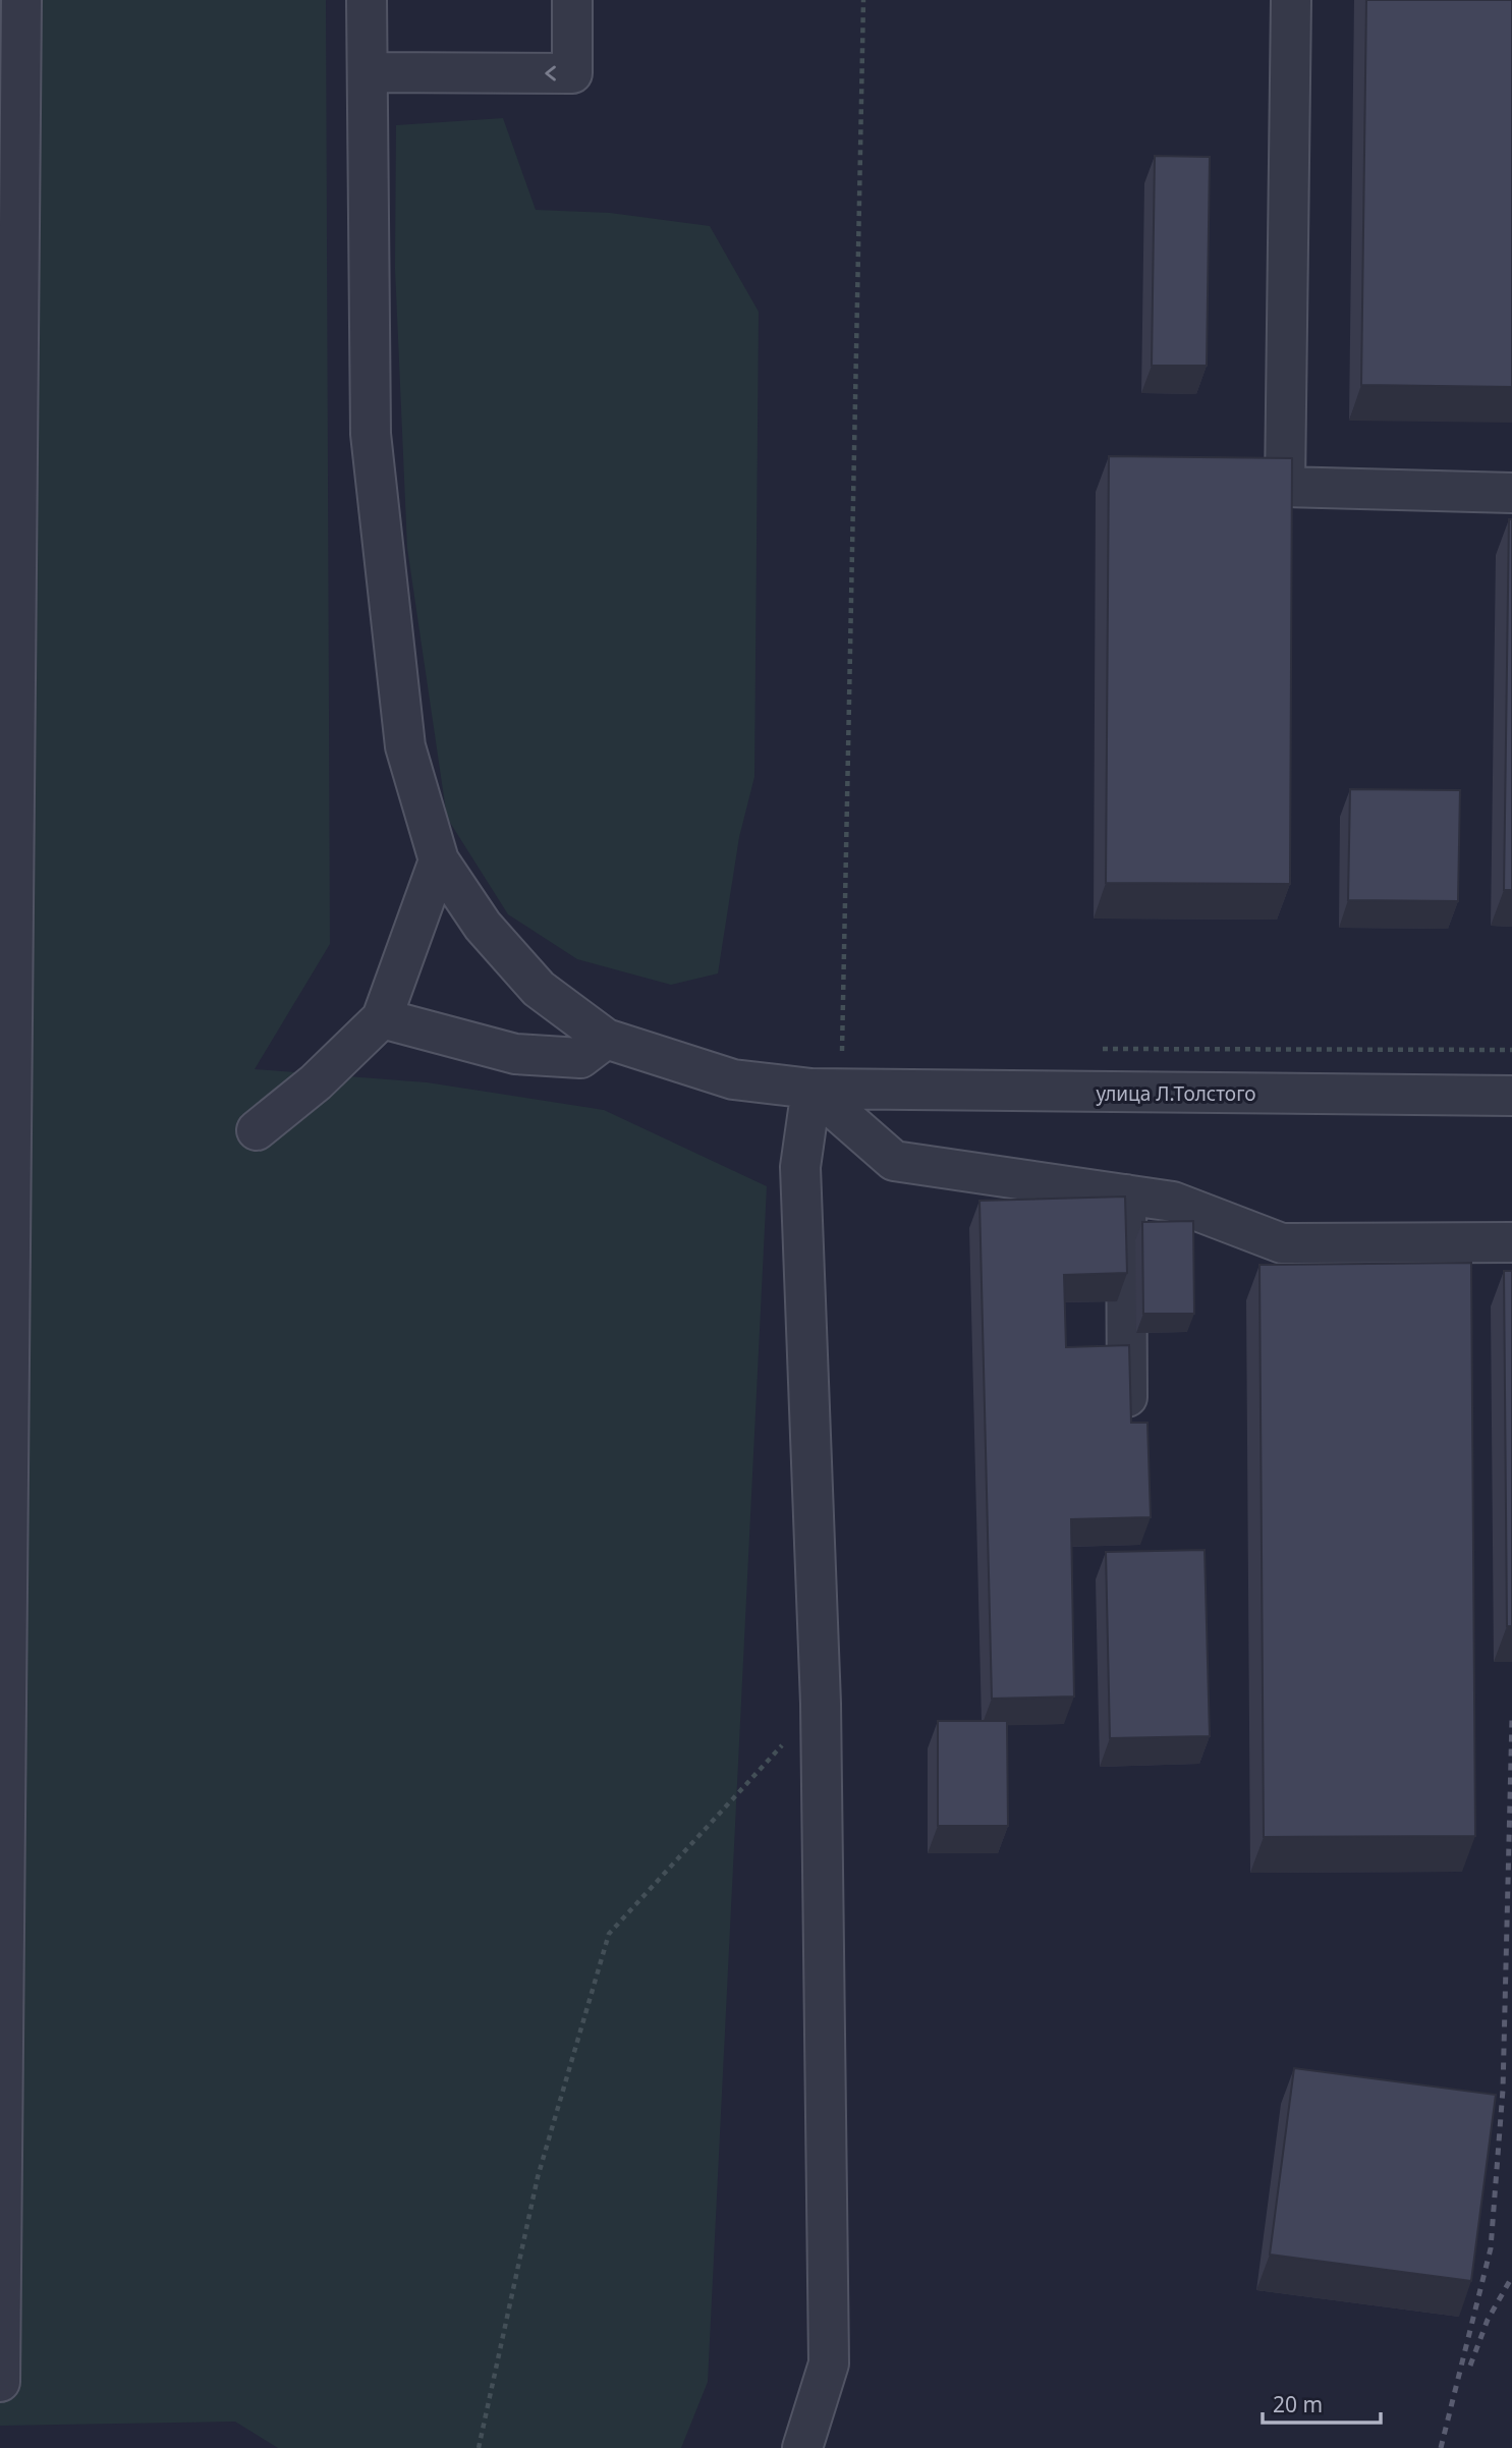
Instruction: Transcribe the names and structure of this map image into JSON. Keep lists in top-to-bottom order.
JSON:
{
  "streets": {
    "street": ["улица Л.Толстого"]
  },
  "scale_bar": "20 m"
}
